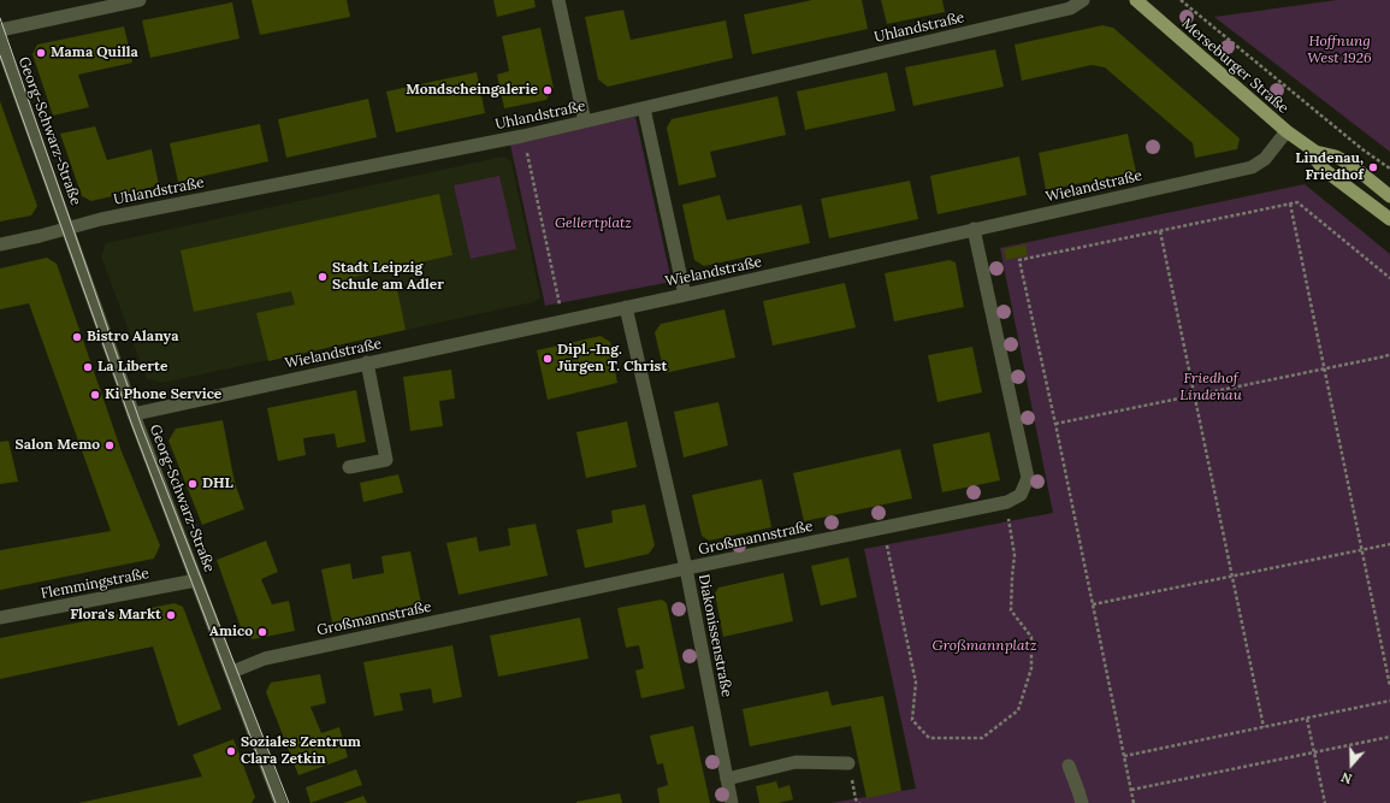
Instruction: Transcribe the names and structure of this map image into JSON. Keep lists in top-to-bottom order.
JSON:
{
  "streets": {
    "main road": ["Merseburger Straße"],
    "street": [
      "Uhlandstraße",
      "Georg-Schwarz-Straße",
      "Wielandstraße",
      "Großmannstraße",
      "Flemmingstraße",
      "Diakonissenstraße"
    ]
  },
  "crossings": [
    ["Uhlandstraße", "Georg-Schwarz-Straße"],
    ["Merseburger Straße", "Wielandstraße"],
    ["Georg-Schwarz-Straße", "Wielandstraße"],
    ["Georg-Schwarz-Straße", "Großmannstraße"],
    ["Georg-Schwarz-Straße", "Flemmingstraße"],
    ["Wielandstraße", "Diakonissenstraße"],
    ["Großmannstraße", "Diakonissenstraße"]
  ],
  "parks": [
    "Hoffnung West 1926",
    "Gellertplatz",
    "Friedhof Lindenau",
    "Großmannplatz"
  ],
  "places": [
    "Mama Quilla",
    "Mondscheingalerie",
    "Lindenau, Friedhof",
    "Stadt Leipzig Schule am Adler",
    "Bistro Alanya",
    "Dipl.-Ing. Jürgen T. Christ",
    "La Liberte",
    "Ki Phone Service",
    "Salon Memo",
    "DHL",
    "Flora's Markt",
    "Amico",
    "Soziales Zentrum Clara Zetkin"
  ],
  "north": "bottom"
}
